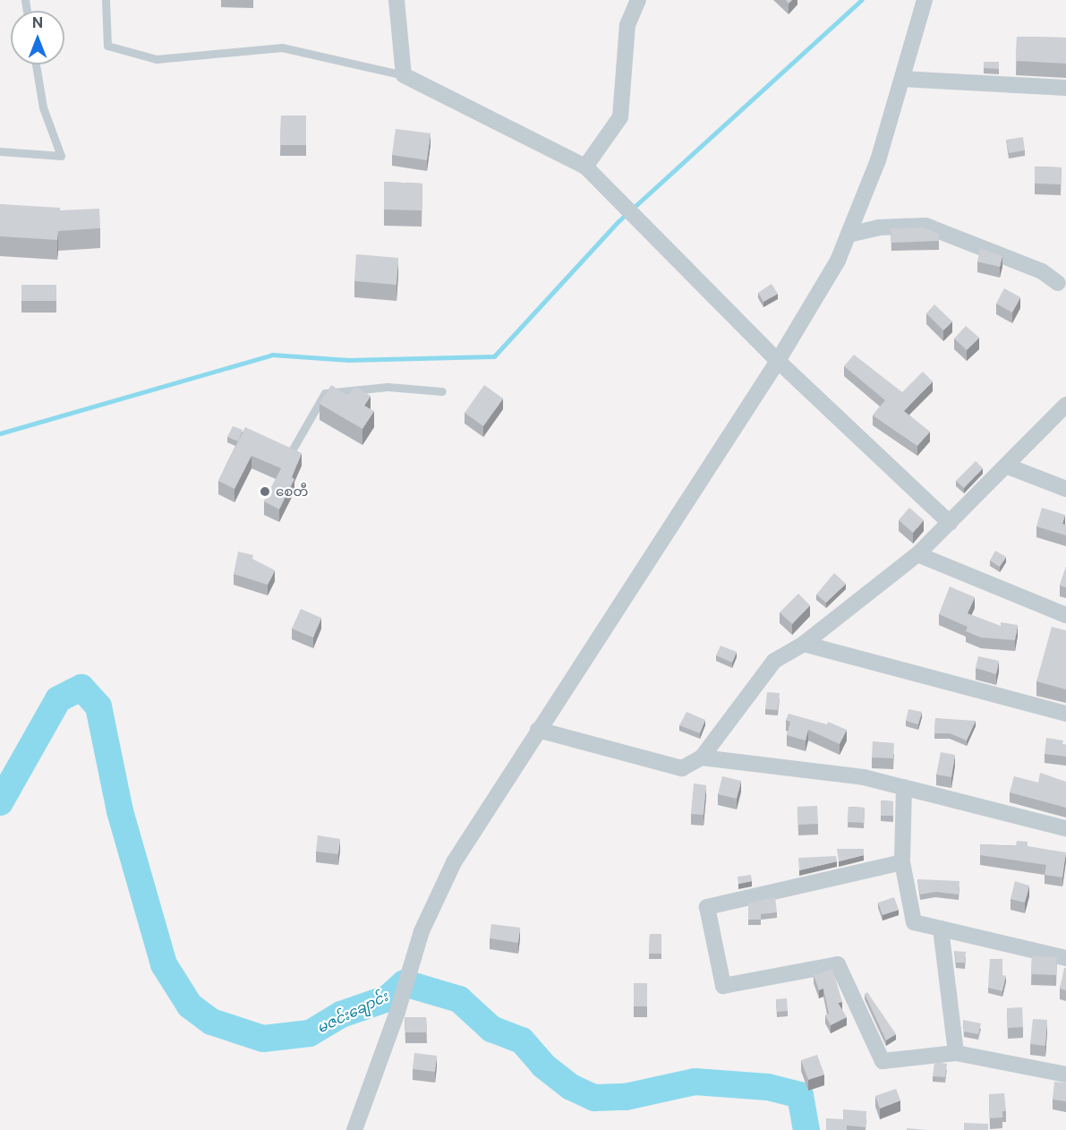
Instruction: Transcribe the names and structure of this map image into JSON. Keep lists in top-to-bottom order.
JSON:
{
  "water": ["မဇင်းချောင်း"],
  "places": ["စေတီ"],
  "north": "top"
}
